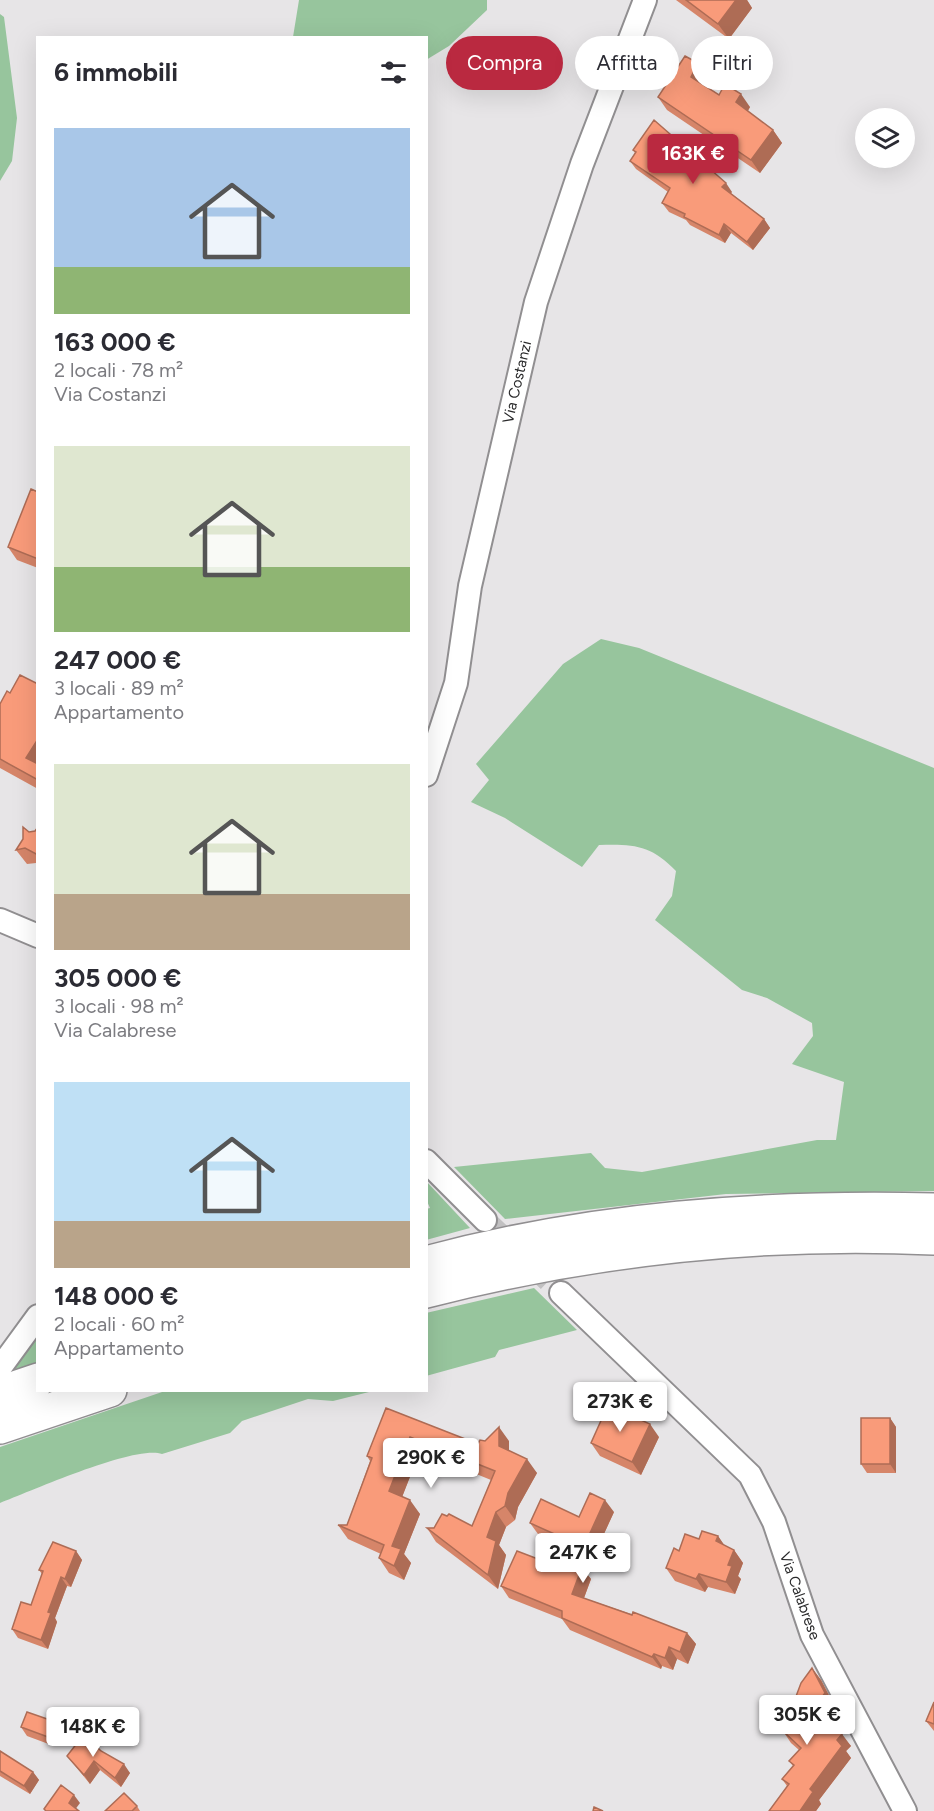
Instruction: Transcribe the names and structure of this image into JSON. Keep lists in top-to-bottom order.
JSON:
{
  "streets": {
    "street": ["Via Costanzi", "Via Calabrese"]
  },
  "page": {
    "chip": ["Compra", "Affitta", "Filtri"],
    "heading": "6 immobili",
    "list": [
      {
        "name": "163 000 €",
        "note": "2 locali · 78 m² · Via Costanzi"
      },
      {
        "name": "247 000 €",
        "note": "3 locali · 89 m² · Appartamento"
      },
      {
        "name": "305 000 €",
        "note": "3 locali · 98 m² · Via Calabrese"
      },
      {
        "name": "148 000 €",
        "note": "2 locali · 60 m² · Appartamento"
      }
    ],
    "price": [
      "163K €",
      "273K €",
      "290K €",
      "247K €",
      "305K €",
      "148K €"
    ]
  }
}
